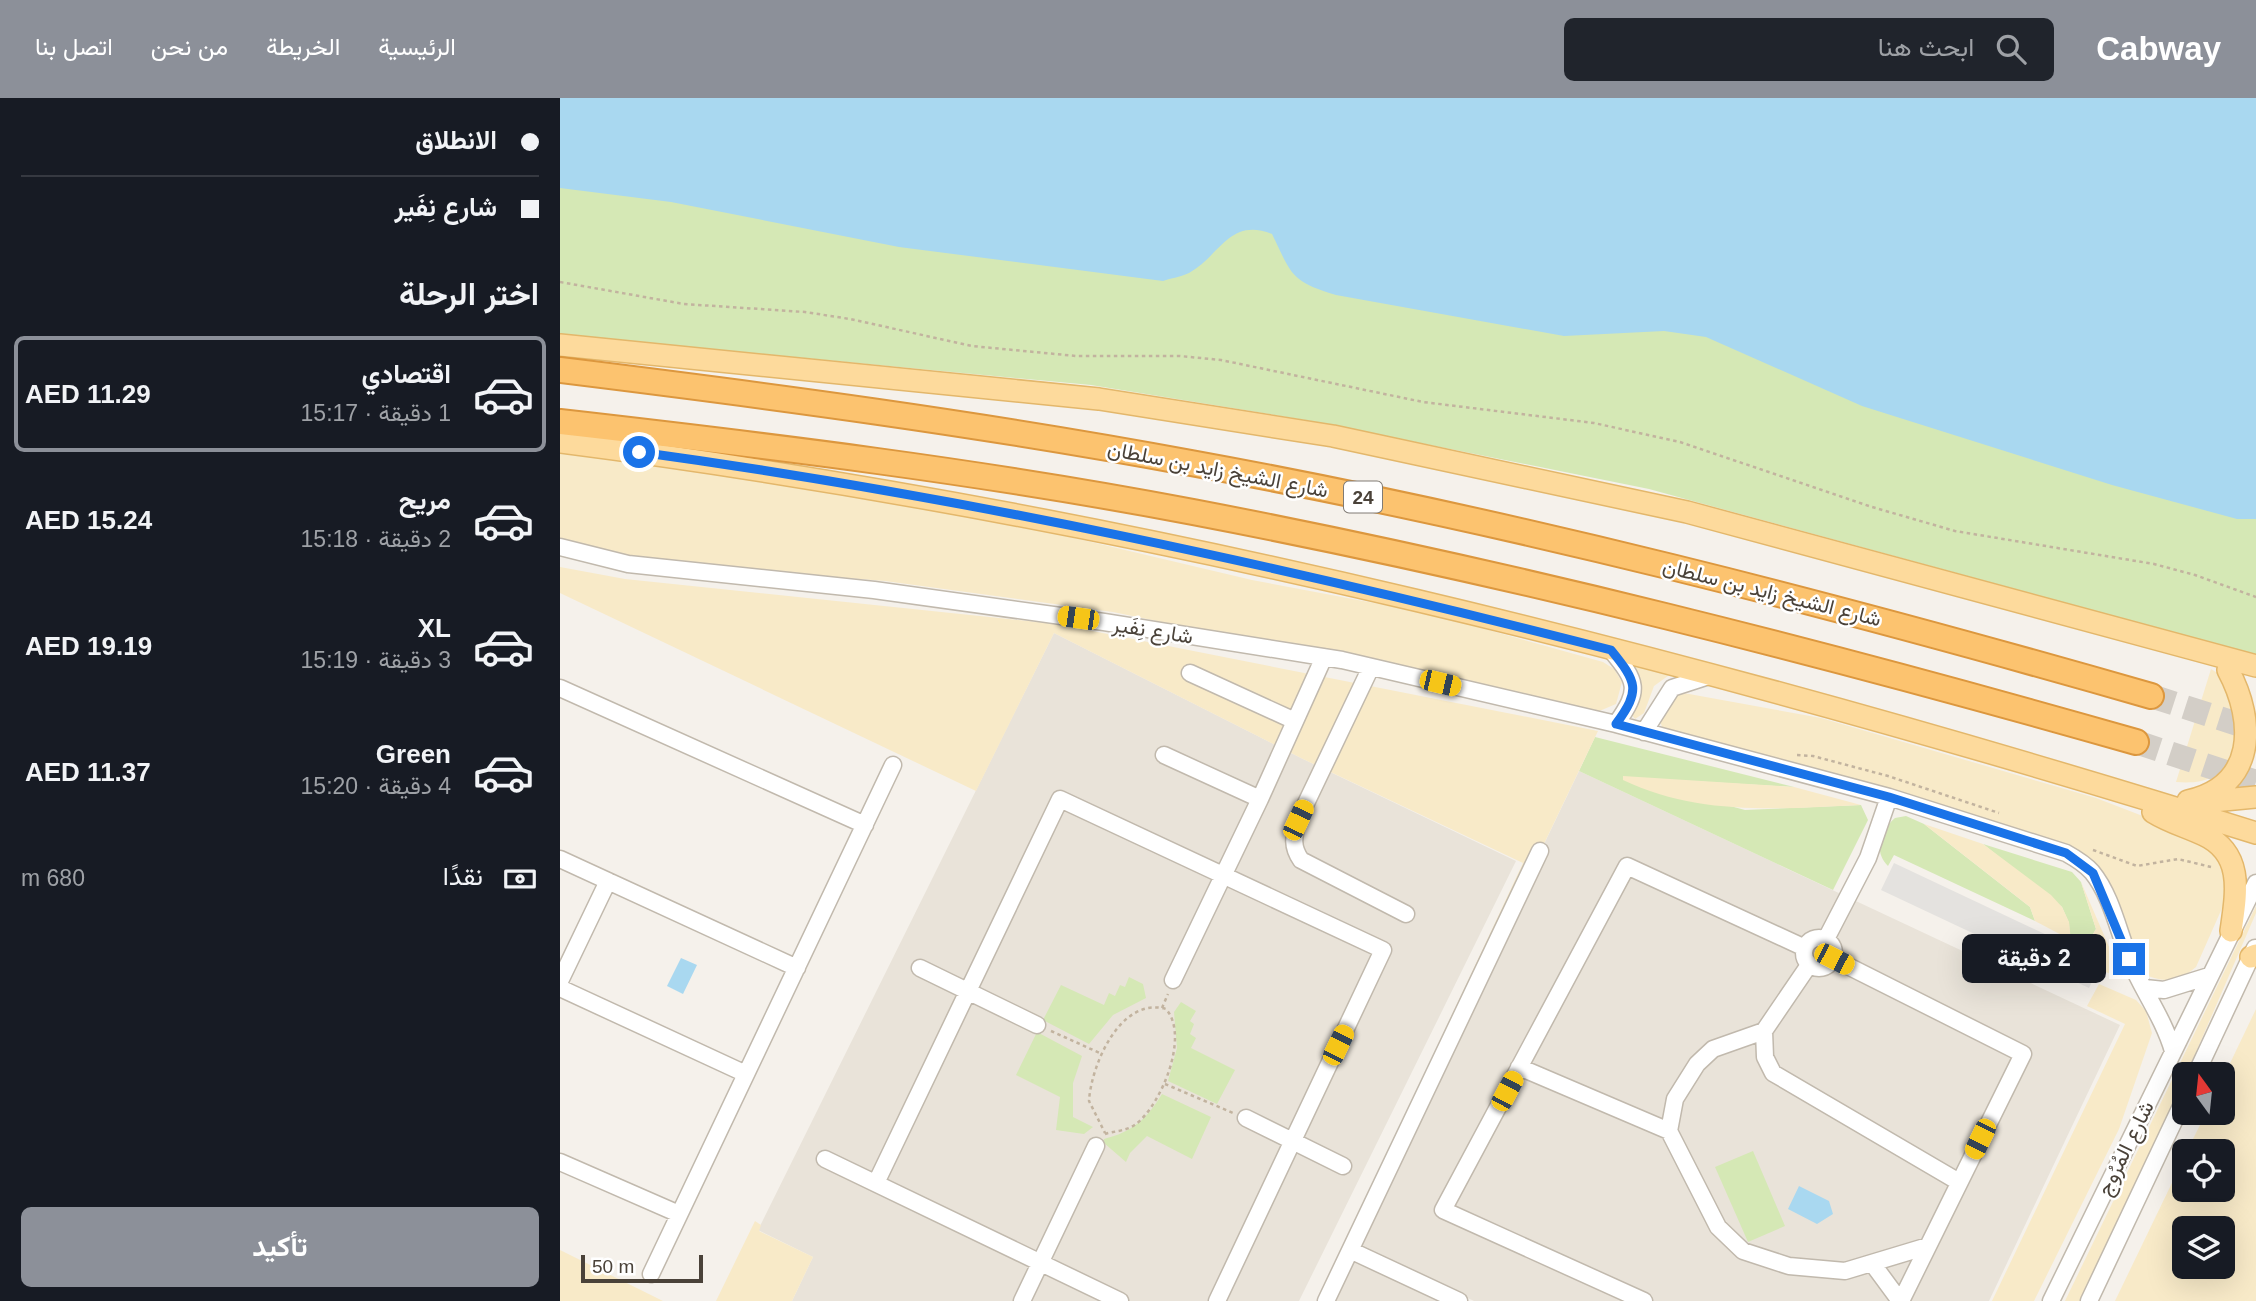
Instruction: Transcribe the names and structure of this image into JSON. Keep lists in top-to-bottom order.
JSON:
{
  "streets": {
    "highway": ["شارع الشيخ زايد بن سلطان", "24"],
    "street": ["شارع نِفَير", "شارع المُرُوج"]
  },
  "crossings": [
    ["شارع نِفَير", "شارع المُرُوج"]
  ],
  "scale_bar": "50 m",
  "north": "top",
  "page": {
    "header": "Cabway",
    "search": "ابحث هنا",
    "nav": [
      "الرئيسية",
      "الخريطة",
      "من نحن",
      "اتصل بنا"
    ],
    "banner": ["الانطلاق", "شارع نِفَير"],
    "heading": "اختر الرحلة",
    "list": [
      {
        "name": "اقتصادي",
        "note": "1 دقيقة · 15:17",
        "value": "AED 11.29"
      },
      {
        "name": "مريح",
        "note": "2 دقيقة · 15:18",
        "value": "AED 15.24"
      },
      {
        "name": "XL",
        "note": "3 دقيقة · 15:19",
        "value": "AED 19.19"
      },
      {
        "name": "Green",
        "note": "4 دقيقة · 15:20",
        "value": "AED 11.37"
      }
    ],
    "pay": ["نقدًا", "680 m"],
    "bubble": "2 دقيقة",
    "buttons": "تأكيد",
    "scale": "50 m"
  }
}
